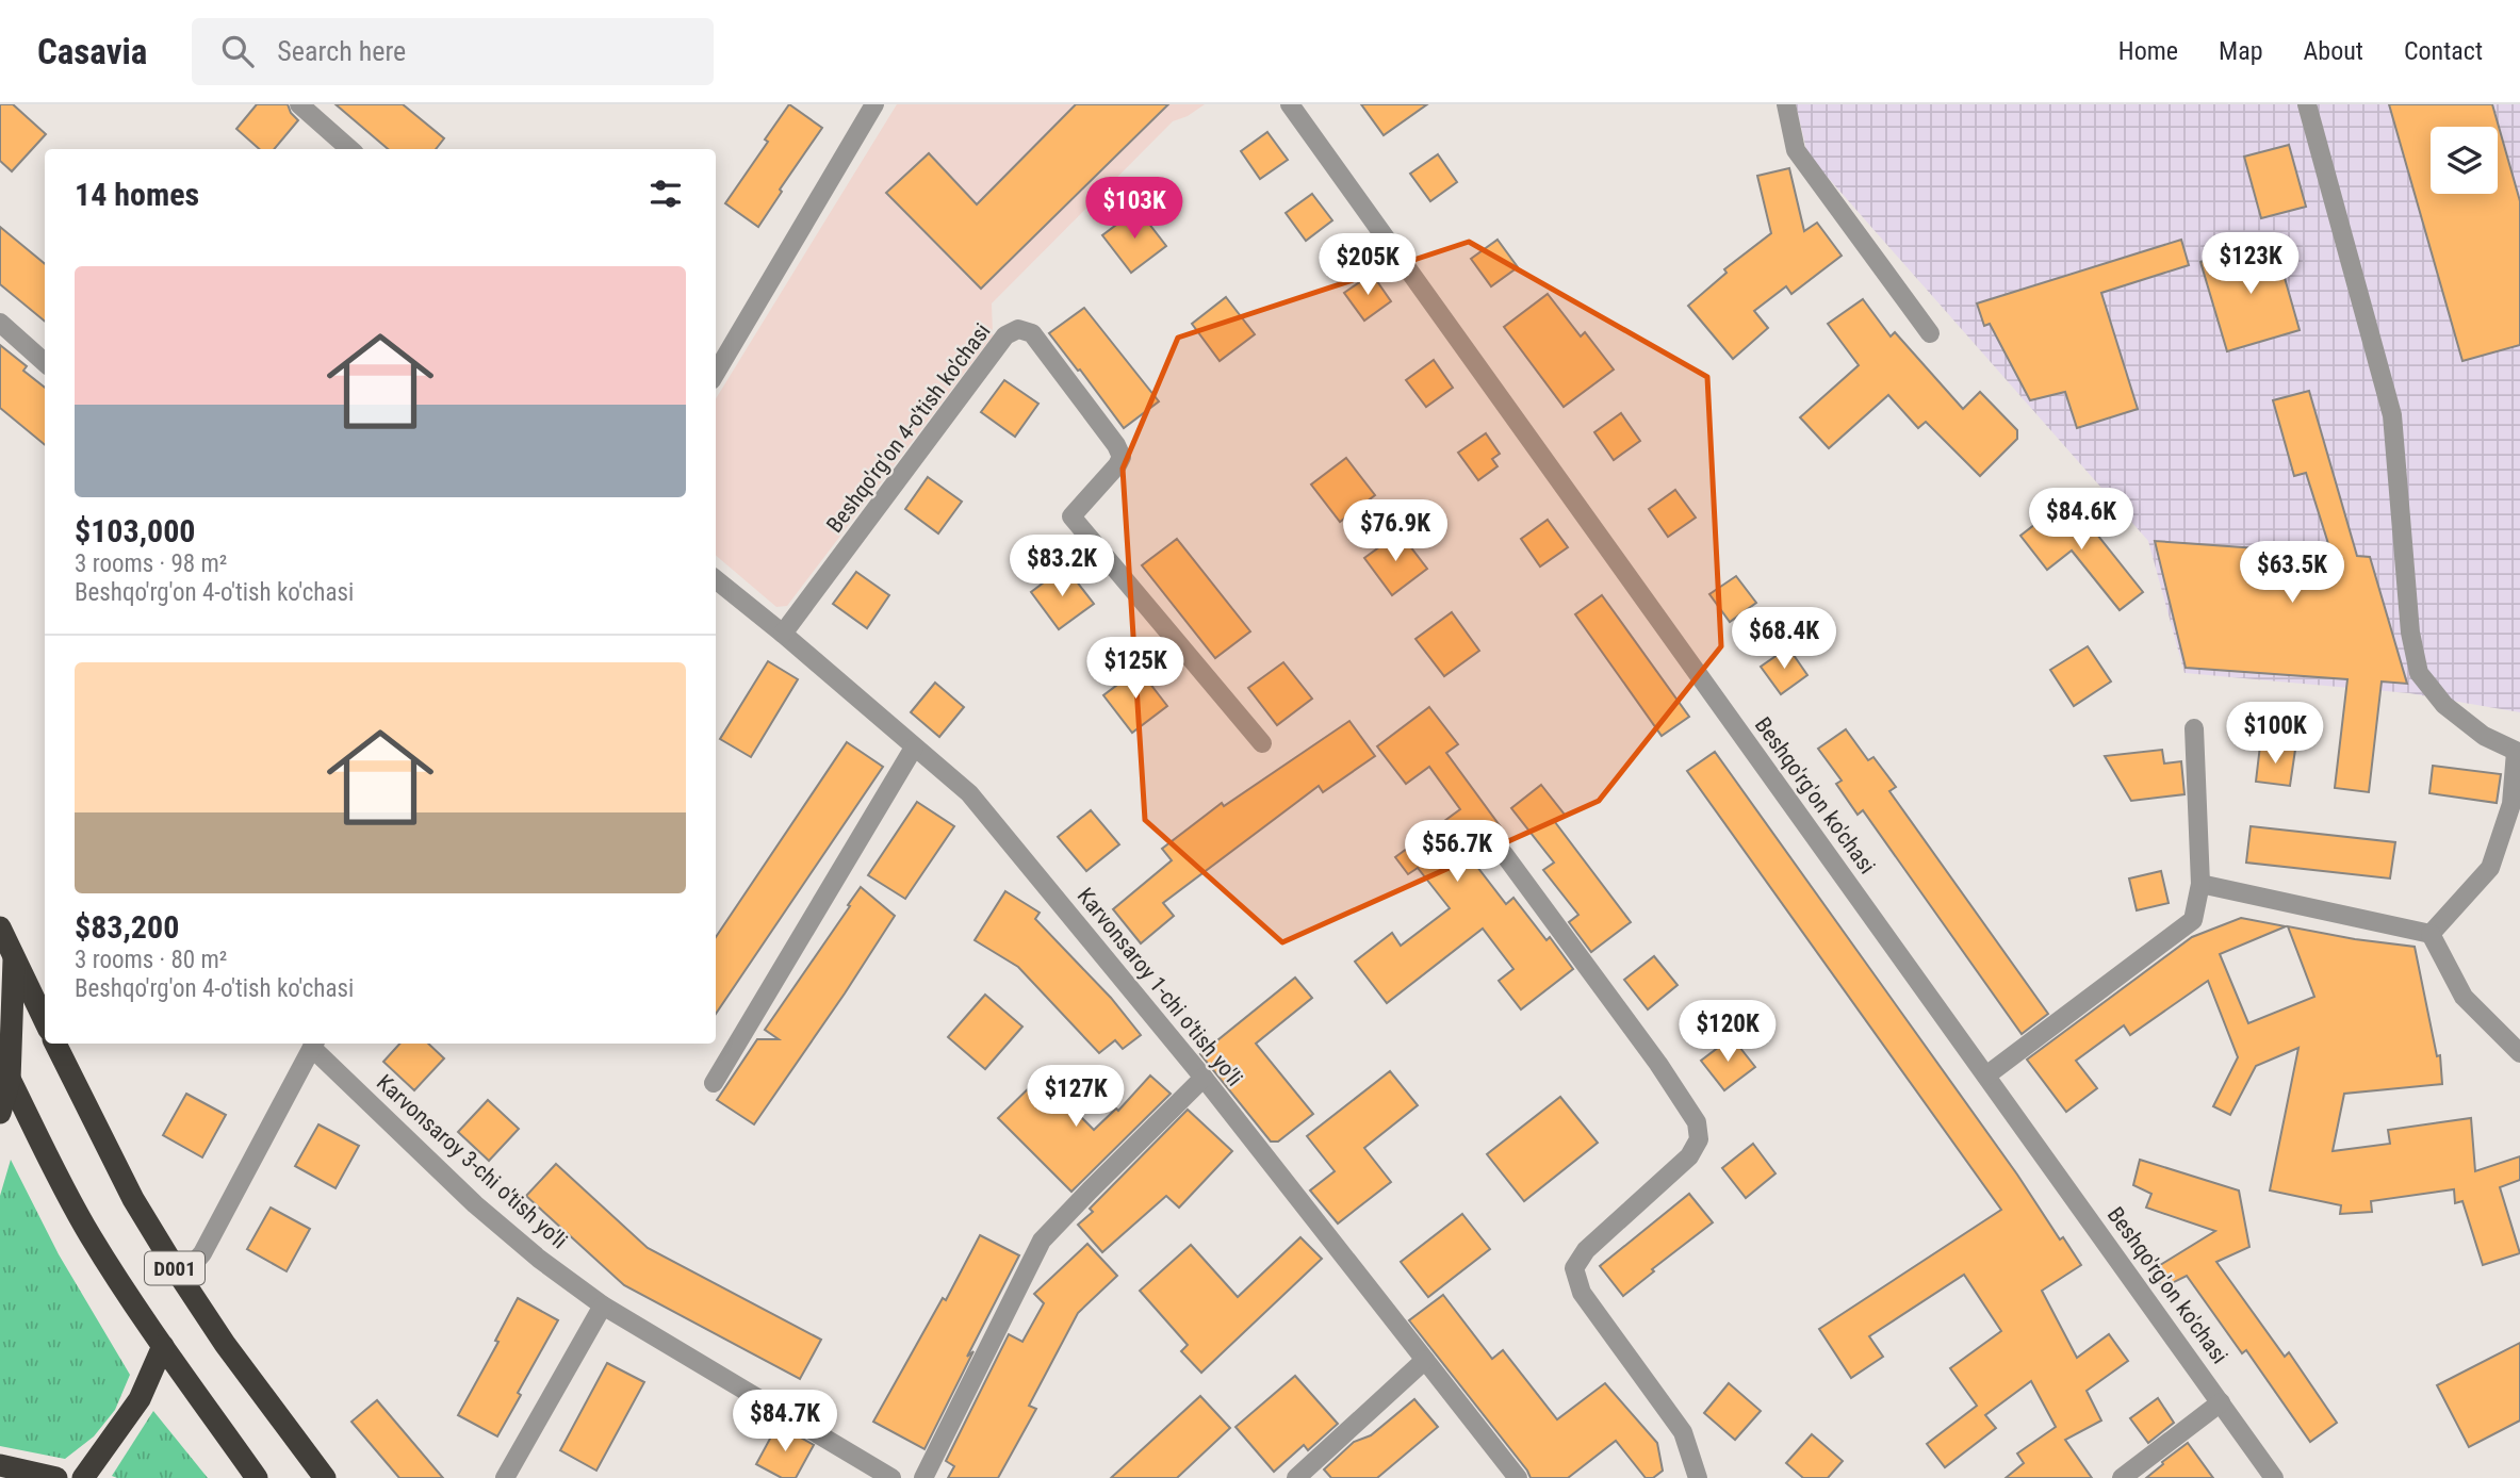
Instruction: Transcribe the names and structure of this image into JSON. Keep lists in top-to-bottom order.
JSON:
{
  "streets": {
    "highway": ["D001"],
    "street": [
      "Beshqo'rg'on 4-o'tish ko'chasi",
      "Beshqo'rg'on ko'chasi",
      "Karvonsaroy 1-chi o'tish yo'li",
      "Karvonsaroy 3-chi o'tish yo'li"
    ]
  },
  "crossings": [
    ["Beshqo'rg'on 4-o'tish ko'chasi", "Karvonsaroy 1-chi o'tish yo'li"]
  ],
  "page": {
    "header": "Casavia",
    "search": "Search here",
    "nav": [
      "Home",
      "Map",
      "About",
      "Contact"
    ],
    "heading": "14 homes",
    "price": [
      "$103K",
      "$123K",
      "$205K",
      "$84.6K",
      "$76.9K",
      "$83.2K",
      "$63.5K",
      "$68.4K",
      "$125K",
      "$100K",
      "$56.7K",
      "$120K",
      "$127K",
      "$84.7K"
    ],
    "list": [
      {
        "name": "$103,000",
        "note": "3 rooms · 98 m² · Beshqo'rg'on 4-o'tish ko'chasi"
      },
      {
        "name": "$83,200",
        "note": "3 rooms · 80 m² · Beshqo'rg'on 4-o'tish ko'chasi"
      }
    ]
  }
}
